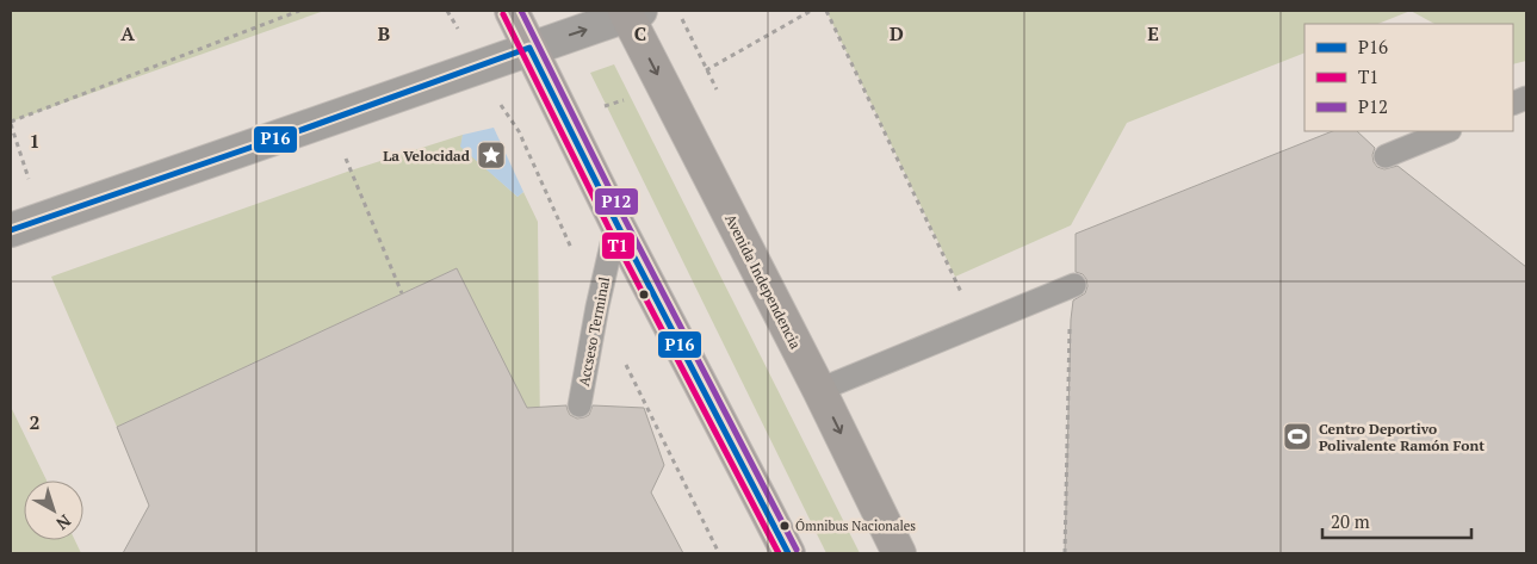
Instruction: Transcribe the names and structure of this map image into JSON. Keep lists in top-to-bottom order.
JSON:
{
  "streets": {
    "highway": ["Avenida Independencia"],
    "lane": ["Accseso Terminal"]
  },
  "one_way": ["Avenida Independencia"],
  "places": {
    "place": ["La Velocidad"],
    "sports": ["Centro Deportivo Polivalente Ramón Font"],
    "other": ["Ómnibus Nacionales"]
  },
  "lines": ["transit line P12", "transit line T1", "transit line P16"],
  "legend": ["P16", "T1", "P12"],
  "scale_bar": "20 m",
  "north": "bottom right",
  "grid": {
    "columns": [
      "A",
      "B",
      "C",
      "D",
      "E"
    ],
    "rows": ["1", "2"]
  }
}
